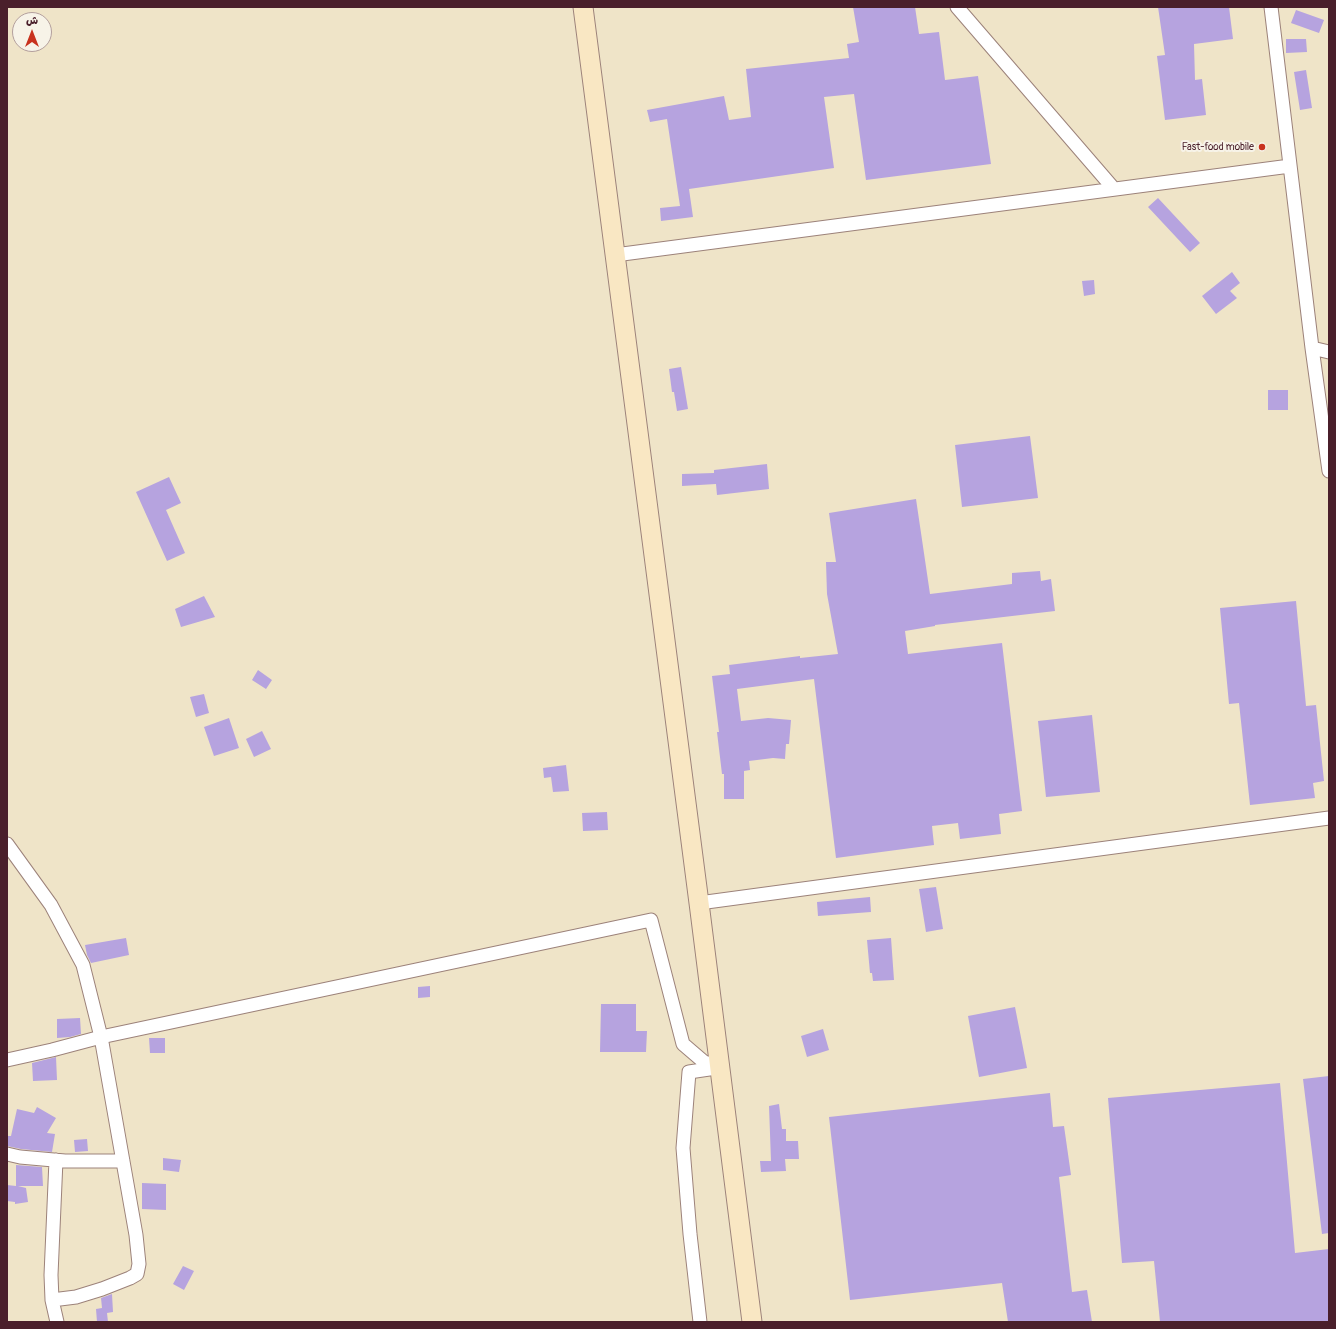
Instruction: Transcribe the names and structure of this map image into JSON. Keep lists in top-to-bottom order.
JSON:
{
  "places": ["Fast-food mobile"],
  "north": "top"
}
